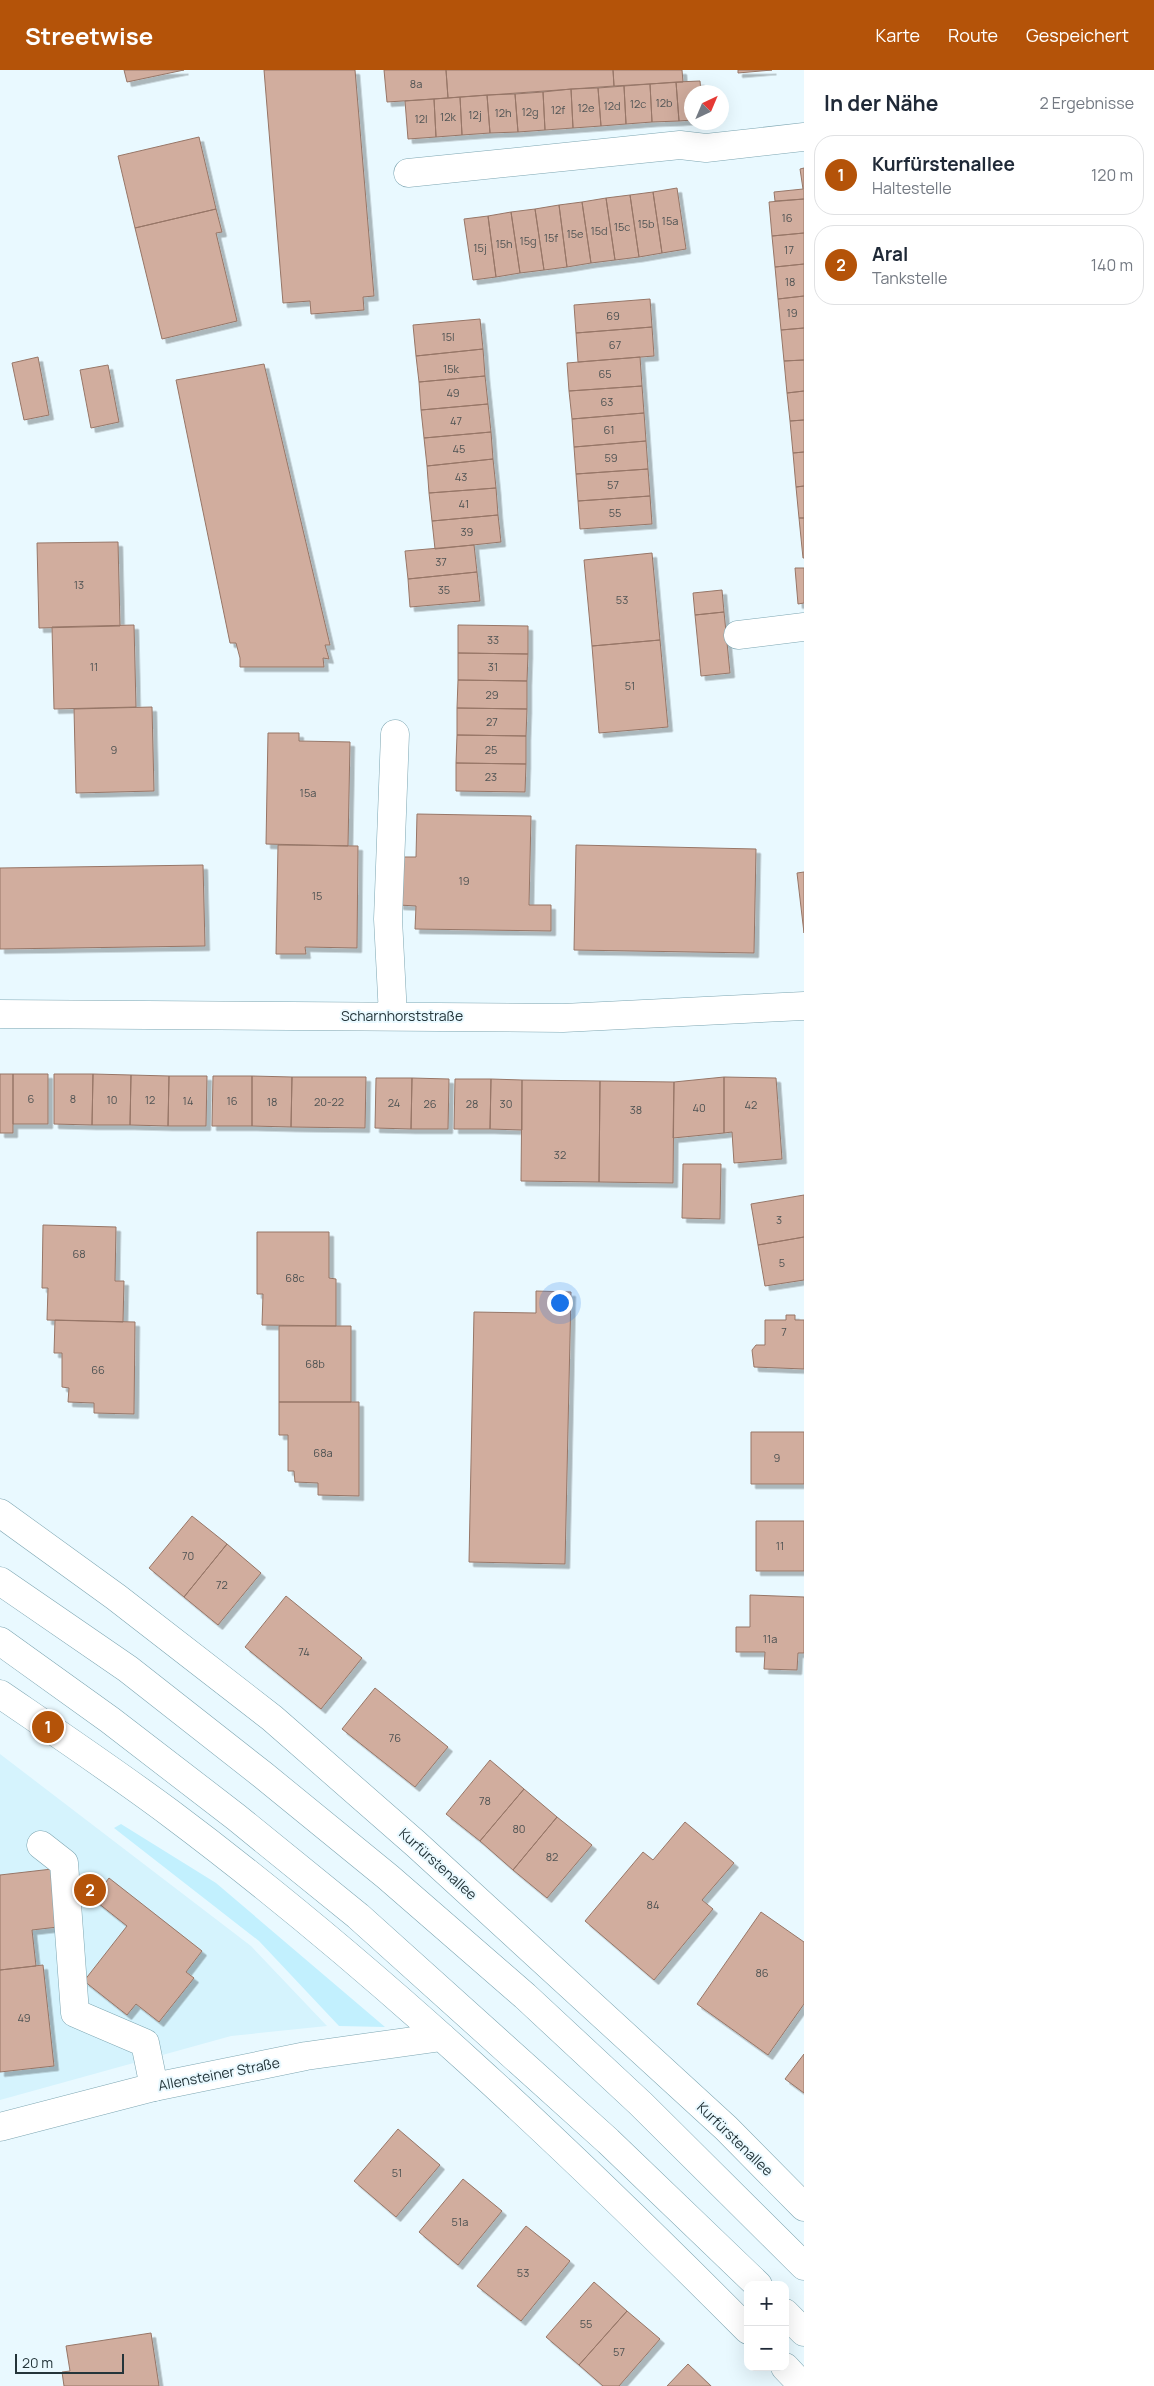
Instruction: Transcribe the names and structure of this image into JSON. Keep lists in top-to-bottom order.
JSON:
{
  "streets": {
    "main road": ["Scharnhorststraße", "Kurfürstenallee", "Allensteiner Straße"]
  },
  "house_numbers": [
    "8a",
    "12b",
    "12c",
    "12d",
    "12e",
    "12f",
    "12g",
    "12h",
    "12j",
    "12k",
    "12l",
    "16",
    "15a",
    "15b",
    "15c",
    "15d",
    "15e",
    "15f",
    "15g",
    "15h",
    "15j",
    "17",
    "18",
    "19",
    "69",
    "15l",
    "67",
    "15k",
    "65",
    "49",
    "63",
    "47",
    "61",
    "45",
    "59",
    "43",
    "57",
    "41",
    "55",
    "39",
    "37",
    "13",
    "35",
    "53",
    "33",
    "11",
    "31",
    "51",
    "29",
    "27",
    "9",
    "25",
    "23",
    "15a",
    "19",
    "15",
    "6",
    "8",
    "10",
    "12",
    "14",
    "16",
    "18",
    "20-22",
    "24",
    "26",
    "28",
    "30",
    "42",
    "40",
    "38",
    "32",
    "3",
    "68",
    "5",
    "68c",
    "7",
    "68b",
    "66",
    "68a",
    "9",
    "11",
    "70",
    "72",
    "11a",
    "74",
    "76",
    "78",
    "80",
    "82",
    "84",
    "86",
    "49",
    "51",
    "51a",
    "53",
    "55",
    "57"
  ],
  "scale_bar": "20 m",
  "north": "top right",
  "page": {
    "header": "Streetwise",
    "nav": ["Karte", "Route", "Gespeichert"],
    "heading": ["In der Nähe", "2 Ergebnisse"],
    "list": [
      {
        "mark": "1",
        "name": "Kurfürstenallee",
        "note": "Haltestelle",
        "value": "120 m"
      },
      {
        "mark": "2",
        "name": "Aral",
        "note": "Tankstelle",
        "value": "140 m"
      }
    ],
    "pins": ["1", "2"],
    "map_buttons": ["+", "−"],
    "scale": "20 m"
  }
}
